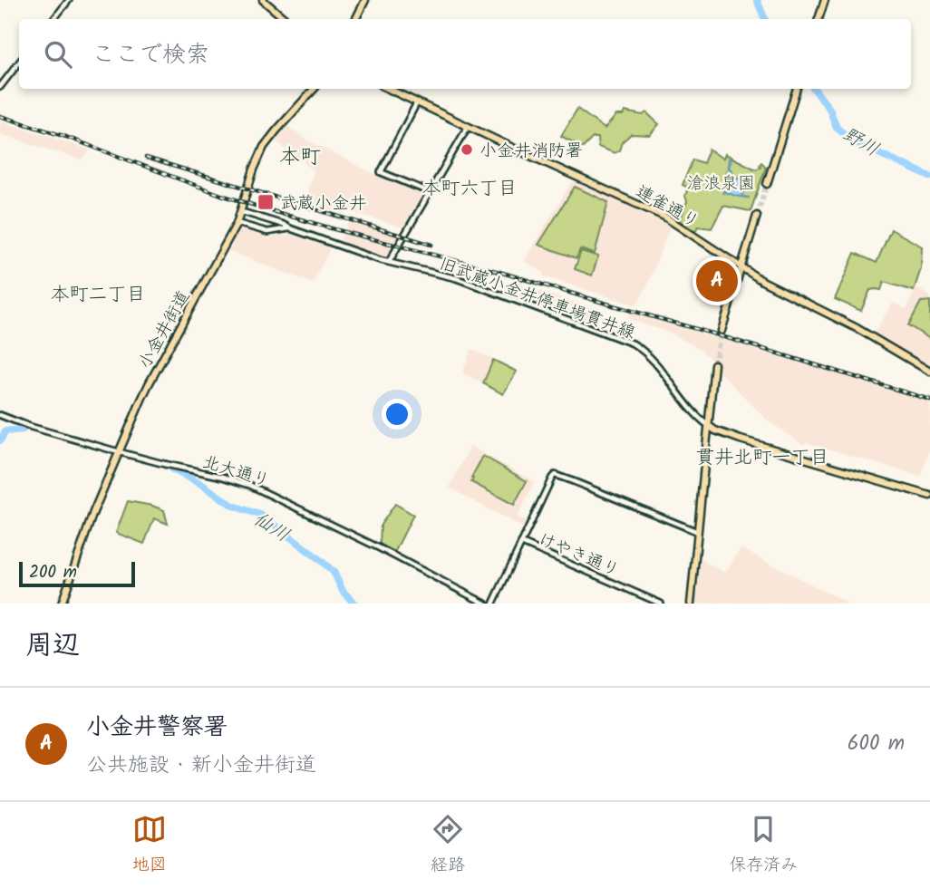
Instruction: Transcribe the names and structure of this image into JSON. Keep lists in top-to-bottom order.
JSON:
{
  "streets": {
    "main road": ["連雀通り", "小金井街道"],
    "street": ["旧武蔵小金井停車場貫井線", "北大通り", "けやき通り"]
  },
  "crossings": [
    ["旧武蔵小金井停車場貫井線", "小金井街道"],
    ["小金井街道", "北大通り"]
  ],
  "districts": [
    "本町",
    "本町六丁目",
    "本町二丁目",
    "貫井北町一丁目"
  ],
  "water": ["野川", "仙川"],
  "parks": ["滄浪泉園"],
  "places": {
    "other": ["小金井消防署"],
    "transit": ["武蔵小金井"]
  },
  "scale_bar": "200 m",
  "page": {
    "search": "ここで検索",
    "pins": "A",
    "scale": "200 m",
    "heading": "周辺",
    "list": [
      {
        "mark": "A",
        "name": "小金井警察署",
        "note": "公共施設 · 新小金井街道",
        "value": "600 m"
      }
    ],
    "nav": ["地図", "経路", "保存済み"]
  }
}
